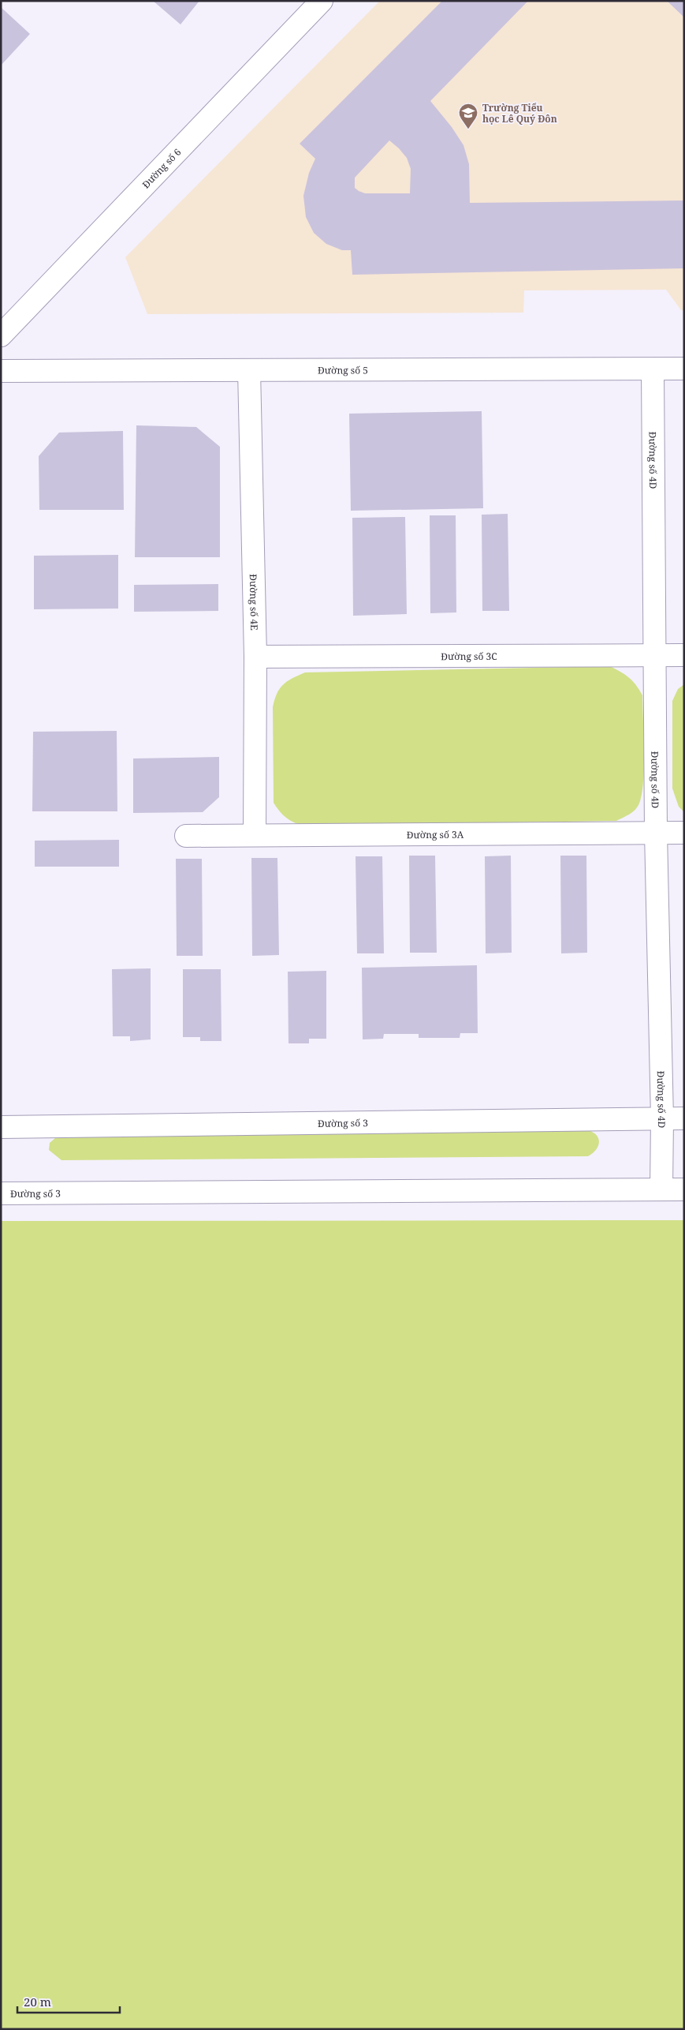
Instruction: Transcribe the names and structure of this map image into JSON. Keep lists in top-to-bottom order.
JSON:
{
  "streets": {
    "street": [
      "Đường số 6",
      "Đường số 5",
      "Đường số 4D",
      "Đường số 4E",
      "Đường số 3C",
      "Đường số 3A",
      "Đường số 3"
    ]
  },
  "crossings": [
    ["Đường số 5", "Đường số 4D"],
    ["Đường số 5", "Đường số 4E"],
    ["Đường số 4D", "Đường số 3C"],
    ["Đường số 4D", "Đường số 3A"],
    ["Đường số 4D", "Đường số 3"],
    ["Đường số 4E", "Đường số 3C"],
    ["Đường số 4E", "Đường số 3A"]
  ],
  "places": {
    "school or university": ["Trường Tiểu học Lê Quý Đôn"]
  },
  "scale_bar": "20 m"
}
